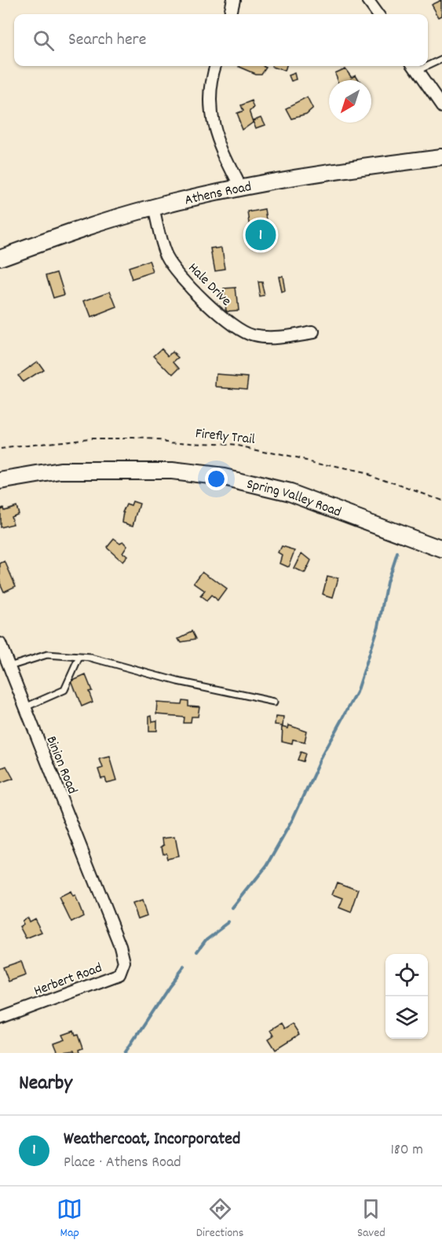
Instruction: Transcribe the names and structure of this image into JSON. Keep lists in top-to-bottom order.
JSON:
{
  "streets": {
    "street": [
      "Athens Road",
      "Hale Drive",
      "Spring Valley Road",
      "Binion Road",
      "Herbert Road"
    ],
    "path": ["Firefly Trail"]
  },
  "crossings": [
    ["Athens Road", "Hale Drive"],
    ["Binion Road", "Herbert Road"]
  ],
  "north": "bottom left",
  "page": {
    "search": "Search here",
    "pins": "1",
    "heading": "Nearby",
    "list": [
      {
        "mark": "1",
        "name": "Weathercoat, Incorporated",
        "note": "Place · Athens Road",
        "value": "180 m"
      }
    ],
    "nav": ["Map", "Directions", "Saved"]
  }
}
